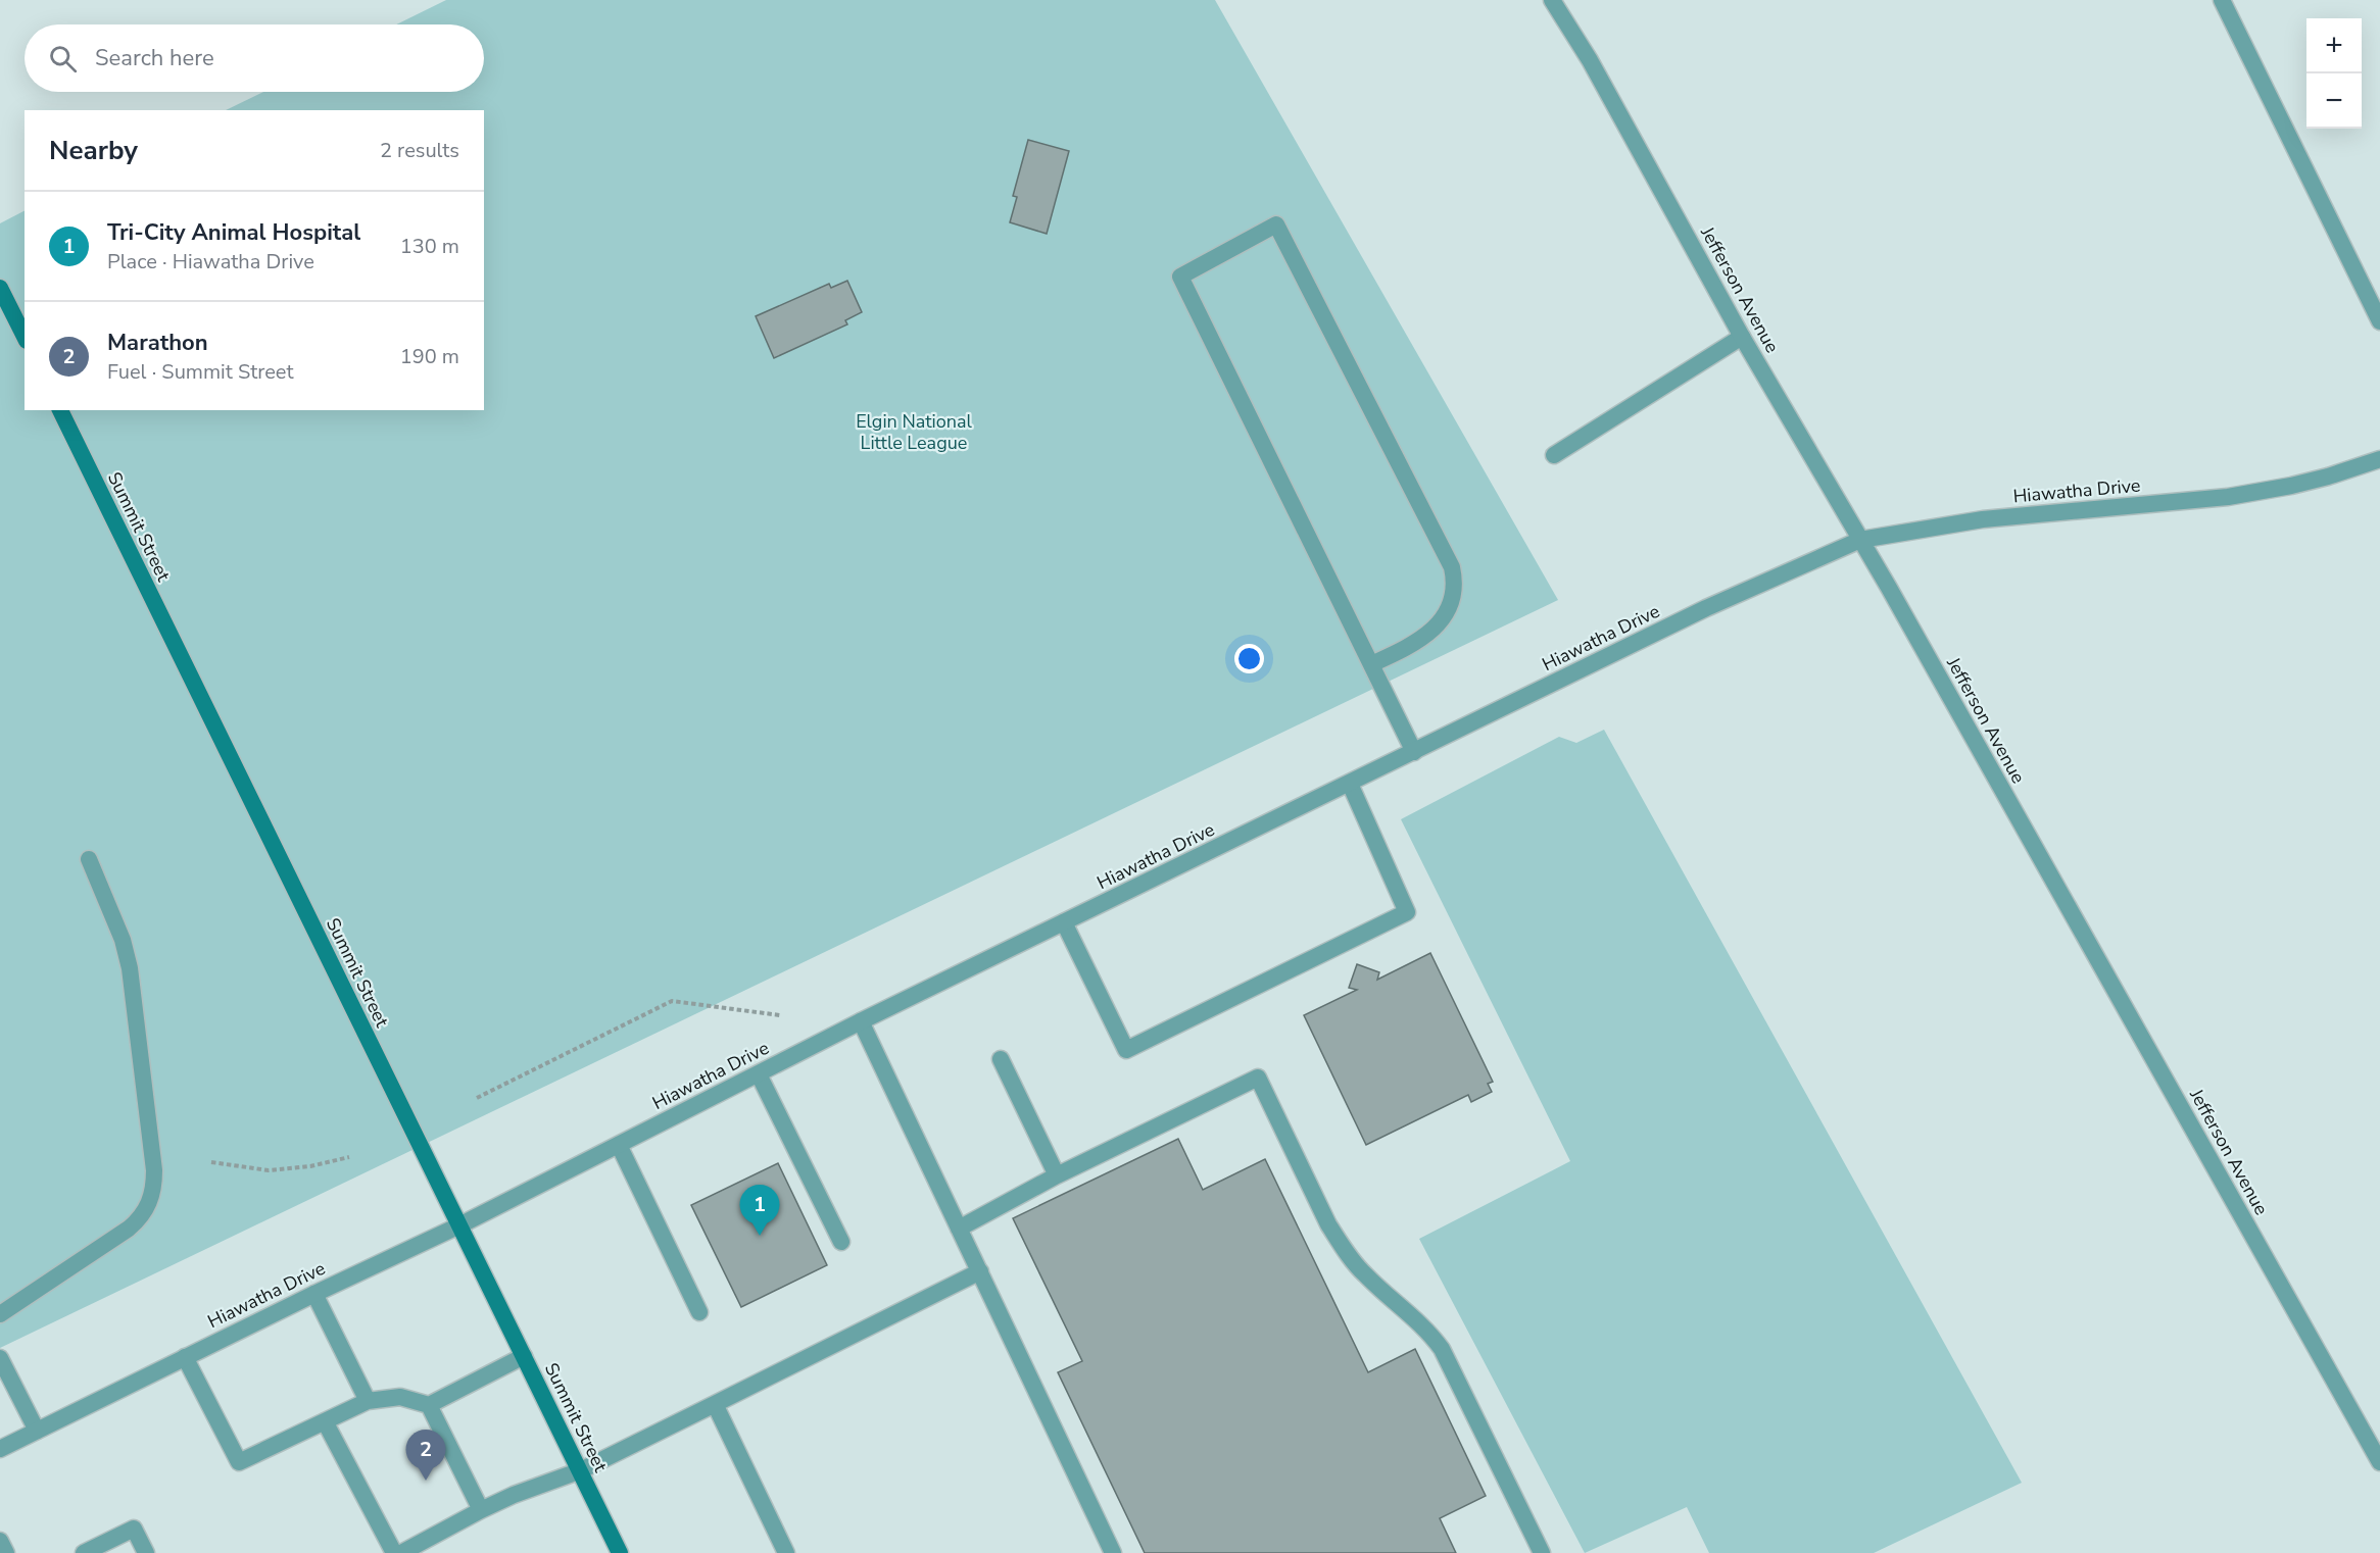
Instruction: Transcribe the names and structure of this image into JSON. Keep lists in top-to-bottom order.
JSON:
{
  "streets": {
    "main road": ["Summit Street"],
    "street": ["Jefferson Avenue", "Hiawatha Drive"]
  },
  "crossings": [
    ["Jefferson Avenue", "Hiawatha Drive"],
    ["Hiawatha Drive", "Summit Street"]
  ],
  "parks": ["Elgin National Little League"],
  "page": {
    "map_buttons": ["+", "−"],
    "search": "Search here",
    "heading": ["Nearby", "2 results"],
    "list": [
      {
        "mark": "1",
        "name": "Tri-City Animal Hospital",
        "note": "Place · Hiawatha Drive",
        "value": "130 m"
      },
      {
        "mark": "2",
        "name": "Marathon",
        "note": "Fuel · Summit Street",
        "value": "190 m"
      }
    ],
    "pins": ["1", "2"]
  }
}
